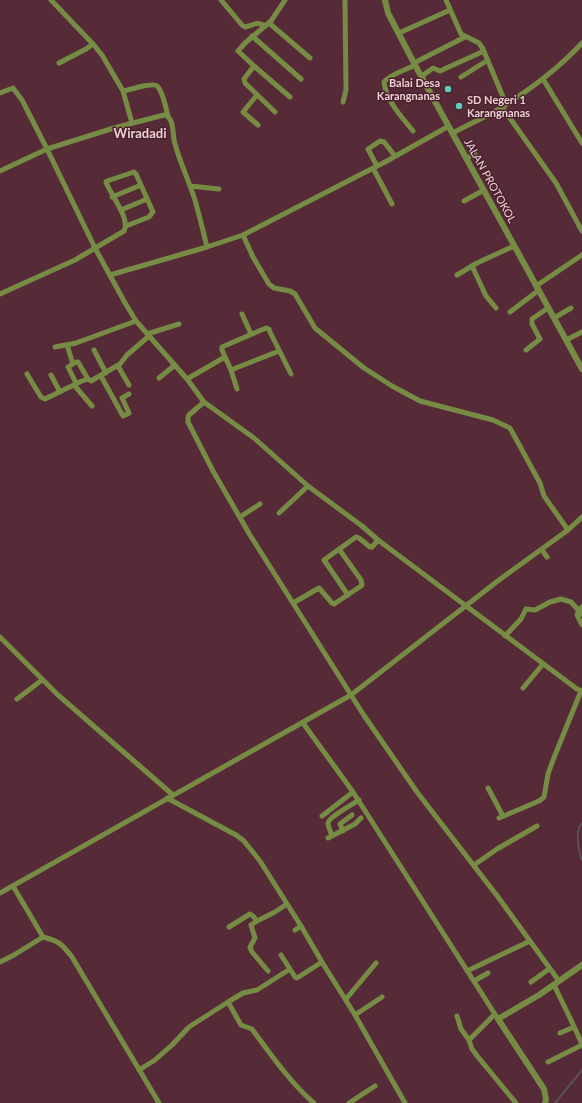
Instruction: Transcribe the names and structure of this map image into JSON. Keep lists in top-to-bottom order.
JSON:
{
  "streets": {
    "street": ["JALAN PROTOKOL"]
  },
  "districts": ["Wiradadi"],
  "places": ["Balai Desa Karangnanas", "SD Negeri 1 Karangnanas"]
}
